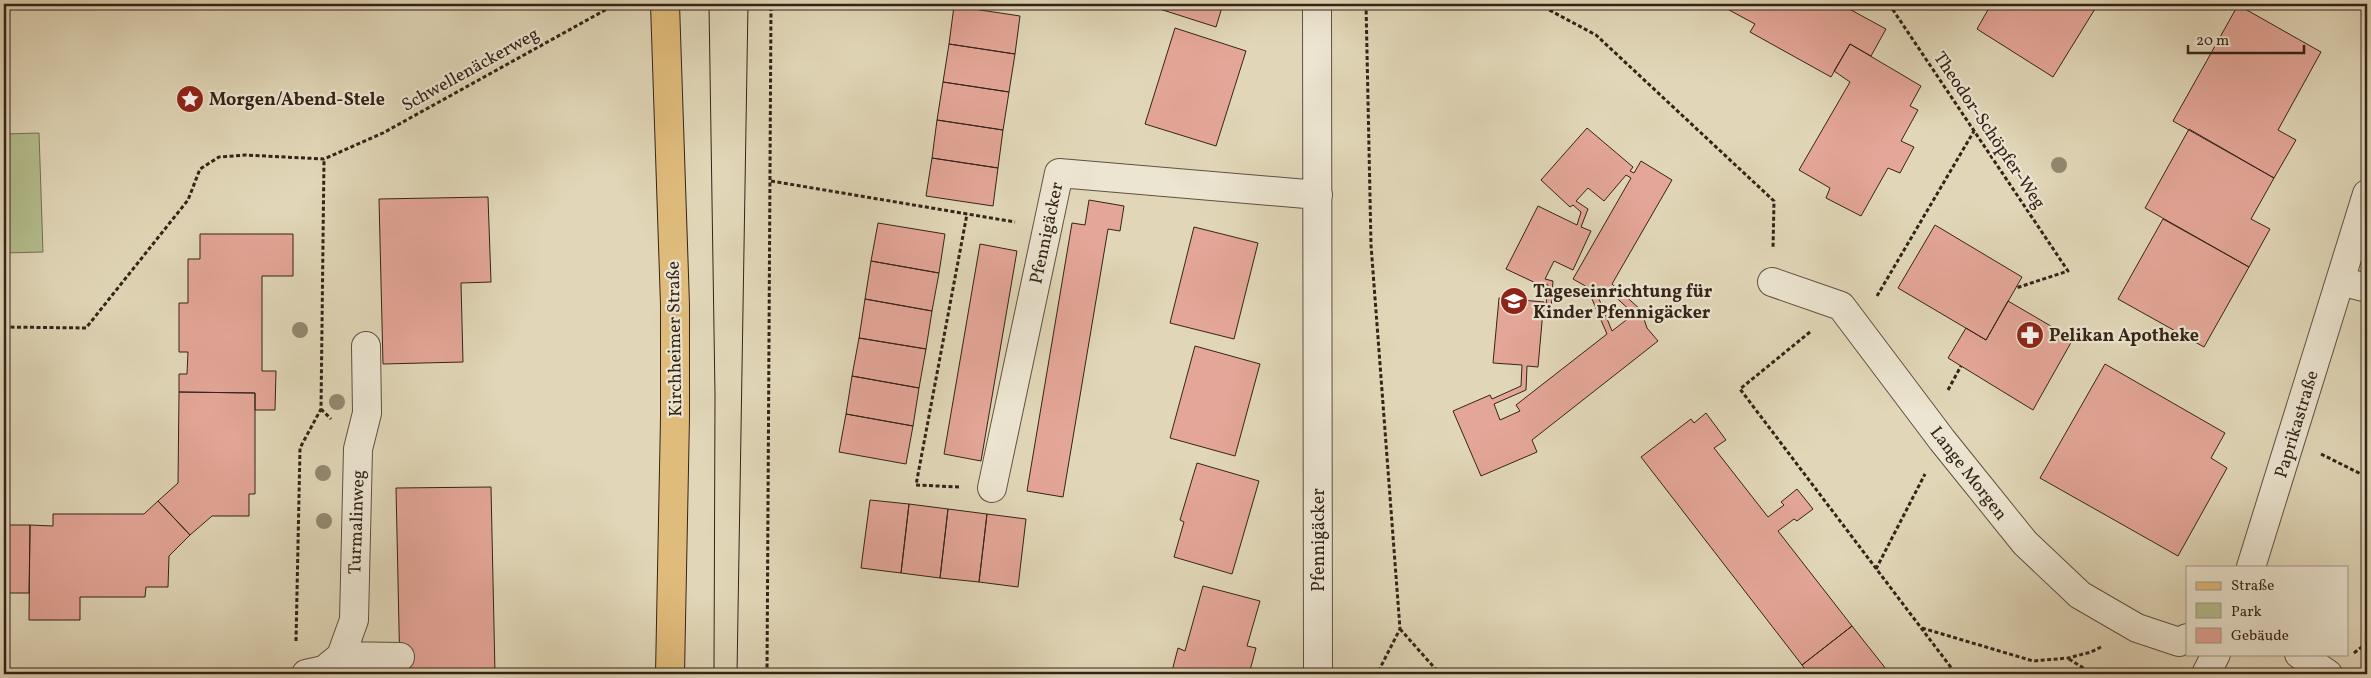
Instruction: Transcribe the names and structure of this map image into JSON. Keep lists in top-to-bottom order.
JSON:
{
  "streets": {
    "main road": ["Kirchheimer Straße"],
    "street": [
      "Pfennigäcker",
      "Paprikastraße",
      "Lange Morgen",
      "Turmalinweg"
    ],
    "path": ["Schwellenäckerweg", "Theodor-Schöpfer-Weg"]
  },
  "places": {
    "place": ["Morgen/Abend-Stele"],
    "school or university": ["Tageseinrichtung für Kinder Pfennigäcker"],
    "pharmacy": ["Pelikan Apotheke"]
  },
  "legend": ["Straße", "Park", "Gebäude"],
  "scale_bar": "20 m"
}
